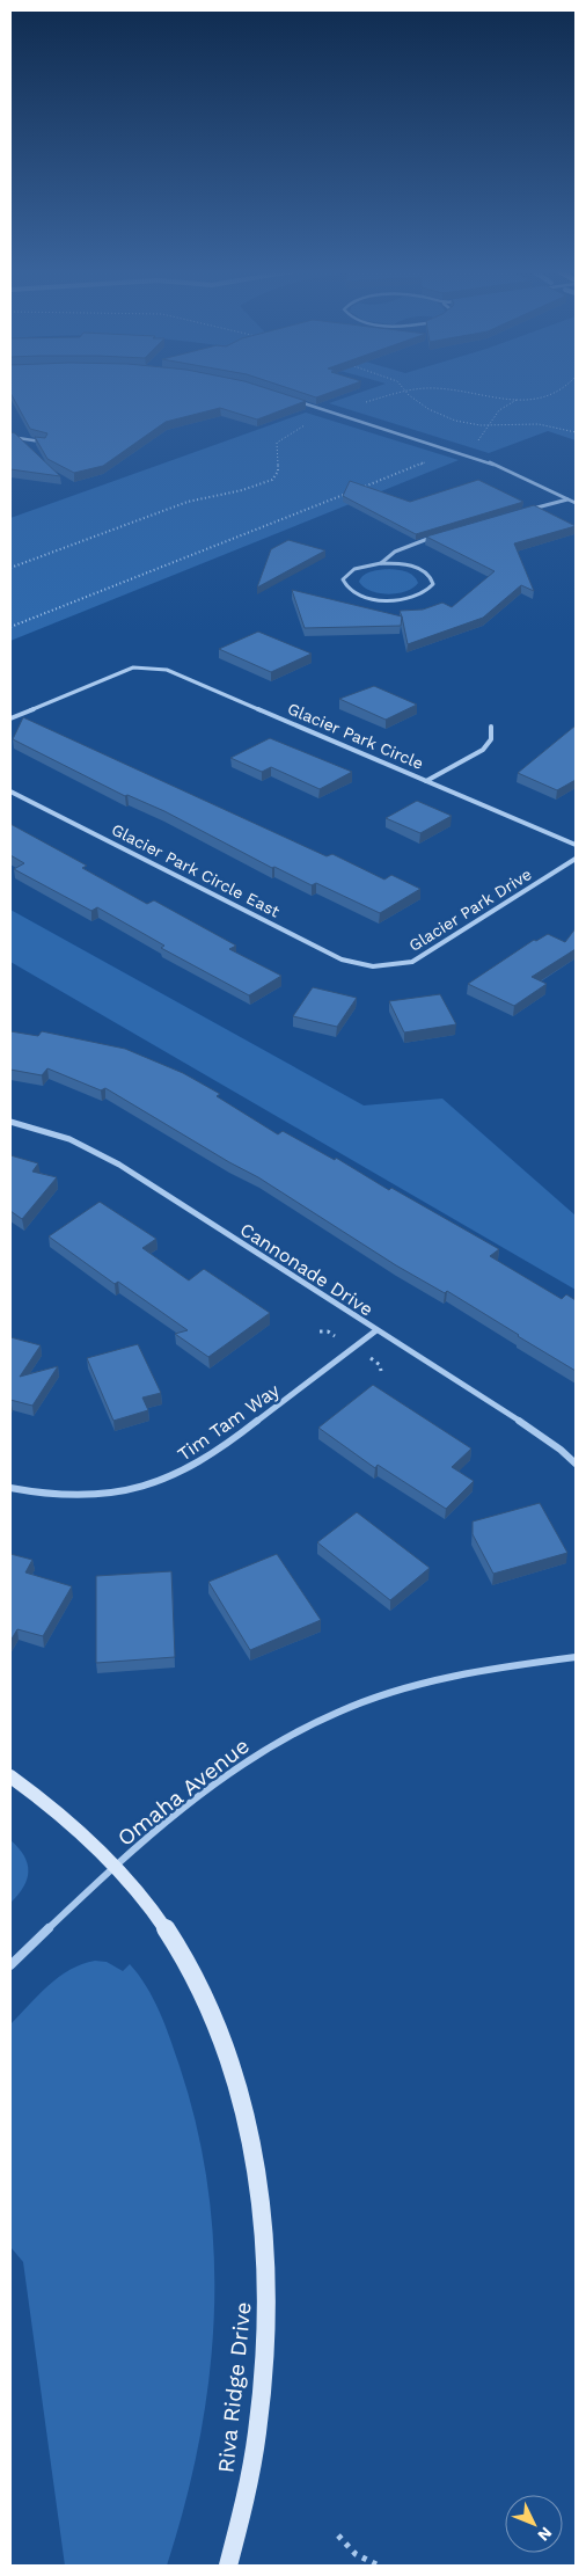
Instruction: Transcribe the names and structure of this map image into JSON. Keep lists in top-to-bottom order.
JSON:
{
  "streets": {
    "street": [
      "Glacier Park Circle",
      "Glacier Park Circle East",
      "Glacier Park Drive",
      "Cannonade Drive",
      "Tim Tam Way",
      "Omaha Avenue",
      "Riva Ridge Drive"
    ]
  },
  "crossings": [
    ["Glacier Park Circle East", "Glacier Park Drive"],
    ["Cannonade Drive", "Tim Tam Way"],
    ["Omaha Avenue", "Riva Ridge Drive"]
  ],
  "north": "bottom right"
}
